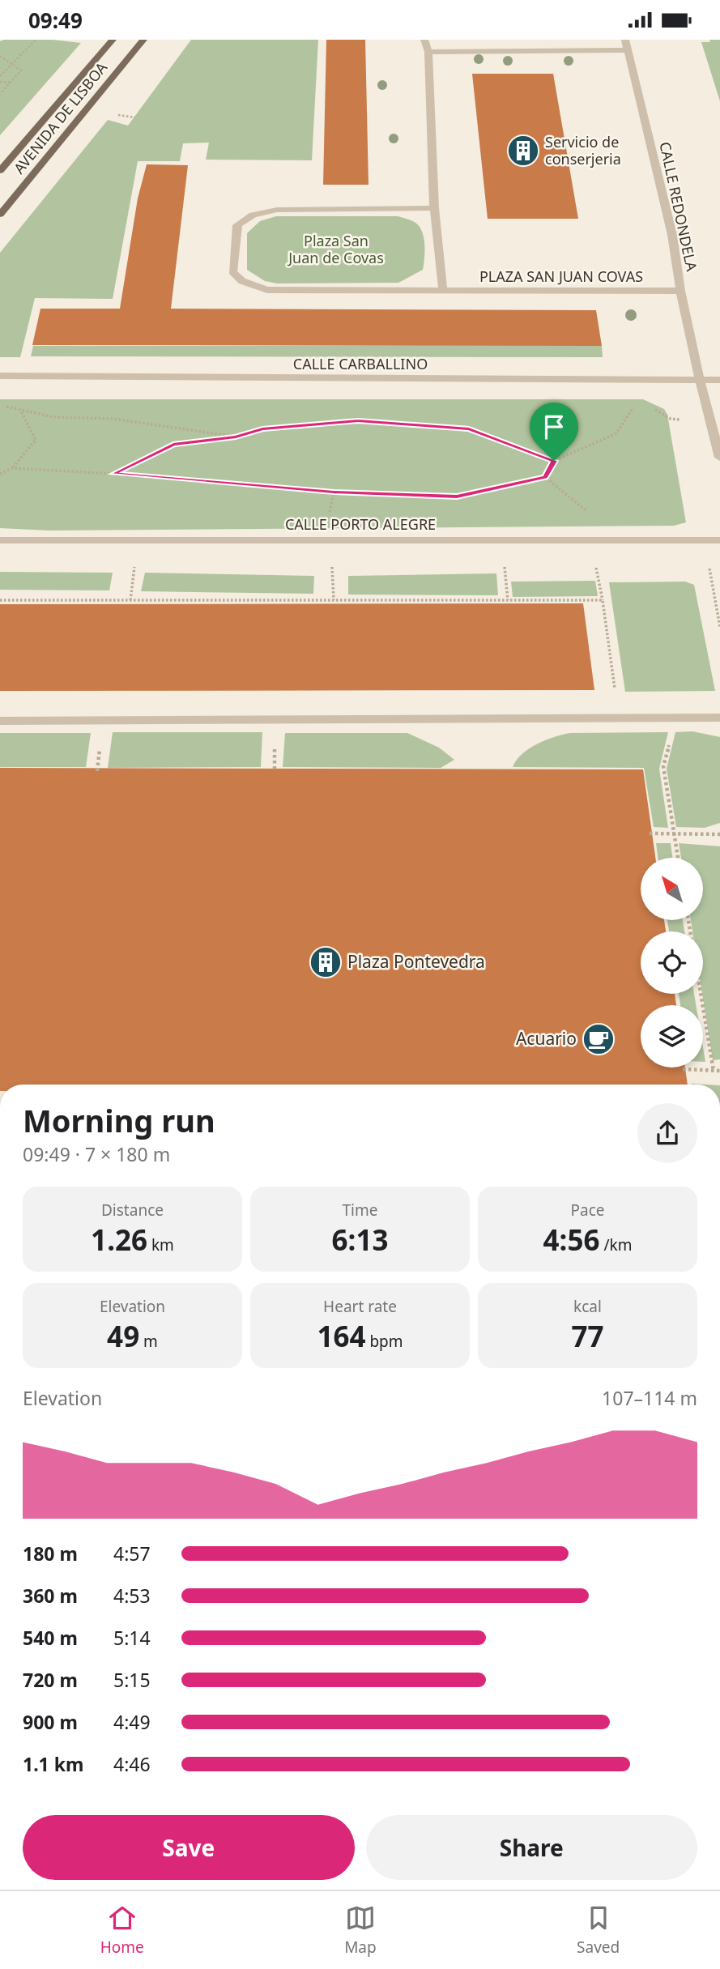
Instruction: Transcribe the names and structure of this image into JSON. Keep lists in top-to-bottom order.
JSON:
{
  "streets": {
    "main road": ["AVENIDA DE LISBOA"],
    "street": [
      "CALLE REDONDELA",
      "PLAZA SAN JUAN COVAS",
      "CALLE CARBALLINO",
      "CALLE PORTO ALEGRE"
    ]
  },
  "crossings": [
    ["CALLE REDONDELA", "PLAZA SAN JUAN COVAS"],
    ["CALLE REDONDELA", "CALLE CARBALLINO"]
  ],
  "parks": ["Plaza San Juan de Covas"],
  "places": {
    "building": ["Servicio de conserjeria", "Plaza Pontevedra"],
    "cafe": ["Acuario"]
  },
  "north": "top left",
  "page": {
    "status": "09:49",
    "heading": ["Morning run", "09:49 · 7 × 180 m"],
    "stats": [
      ["Distance", "1.26 km"],
      ["Time", "6:13"],
      ["Pace", "4:56 /km"],
      ["Elevation", "49 m"],
      ["Heart rate", "164 bpm"],
      ["kcal", "77"]
    ],
    "chart": ["Elevation", "107–114 m"],
    "list": [
      {
        "name": "180 m",
        "note": "4:57"
      },
      {
        "name": "360 m",
        "note": "4:53"
      },
      {
        "name": "540 m",
        "note": "5:14"
      },
      {
        "name": "720 m",
        "note": "5:15"
      },
      {
        "name": "900 m",
        "note": "4:49"
      },
      {
        "name": "1.1 km",
        "note": "4:46"
      }
    ],
    "buttons": ["Save", "Share"],
    "tabs": ["Home", "Map", "Saved"]
  }
}
